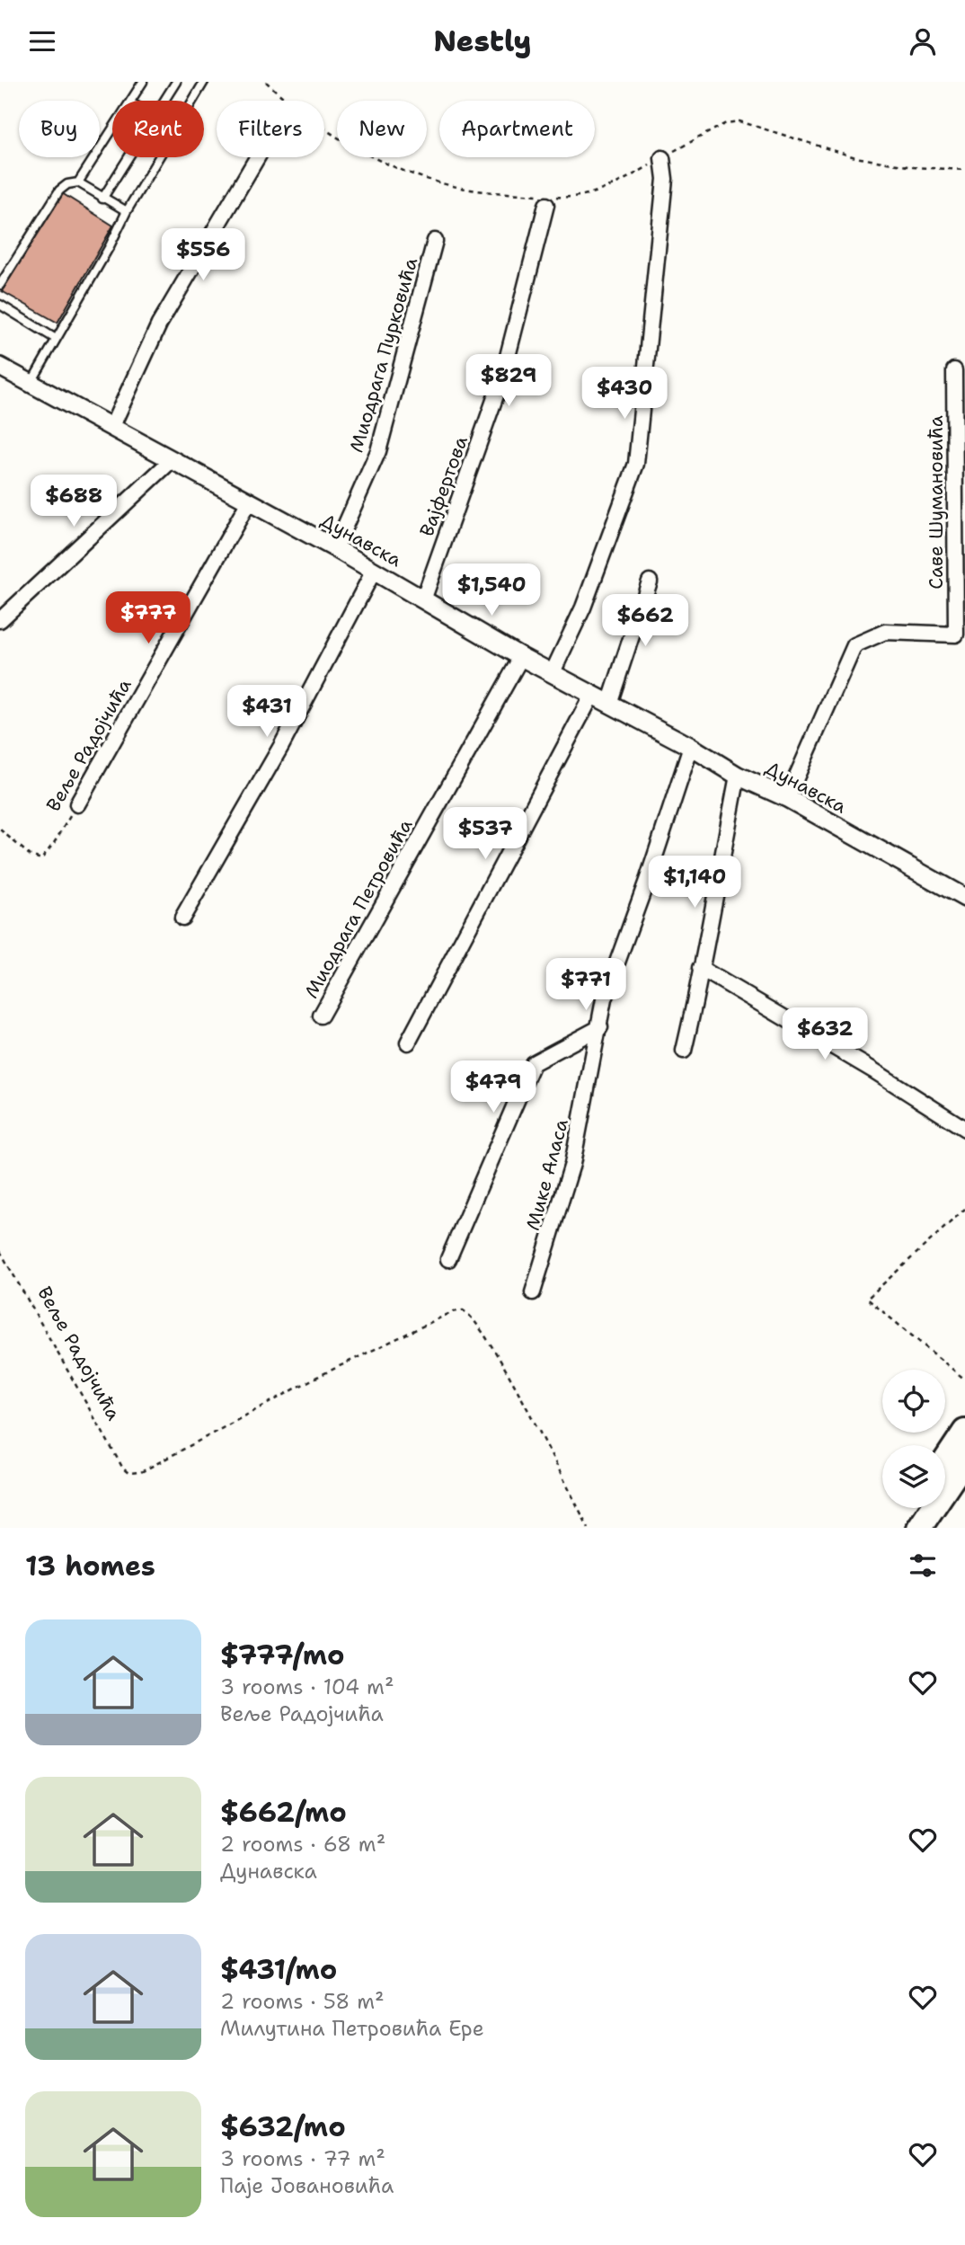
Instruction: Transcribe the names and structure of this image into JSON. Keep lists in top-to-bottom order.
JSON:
{
  "streets": {
    "street": [
      "Миодрага Пурковића",
      "Вајфертова",
      "Саве Шумановића",
      "Дунавска",
      "Веље Радојчића",
      "Миодрага Петровића",
      "Мике Аласа"
    ]
  },
  "crossings": [
    ["Миодрага Пурковића", "Дунавска"],
    ["Вајфертова", "Дунавска"],
    ["Саве Шумановића", "Дунавска"],
    ["Дунавска", "Веље Радојчића"],
    ["Дунавска", "Миодрага Петровића"],
    ["Дунавска", "Мике Аласа"]
  ],
  "page": {
    "header": "Nestly",
    "chip": [
      "Buy",
      "Rent",
      "Filters",
      "New",
      "Apartment"
    ],
    "price": [
      "$556",
      "$829",
      "$430",
      "$688",
      "$1,540",
      "$777",
      "$662",
      "$431",
      "$537",
      "$1,140",
      "$771",
      "$632",
      "$479"
    ],
    "heading": "13 homes",
    "list": [
      {
        "name": "$777/mo",
        "note": "3 rooms · 104 m² · Веље Радојчића"
      },
      {
        "name": "$662/mo",
        "note": "2 rooms · 68 m² · Дунавска"
      },
      {
        "name": "$431/mo",
        "note": "2 rooms · 58 m² · Милутина Петровића Ере"
      },
      {
        "name": "$632/mo",
        "note": "3 rooms · 77 m² · Паје Јовановића"
      }
    ]
  }
}
